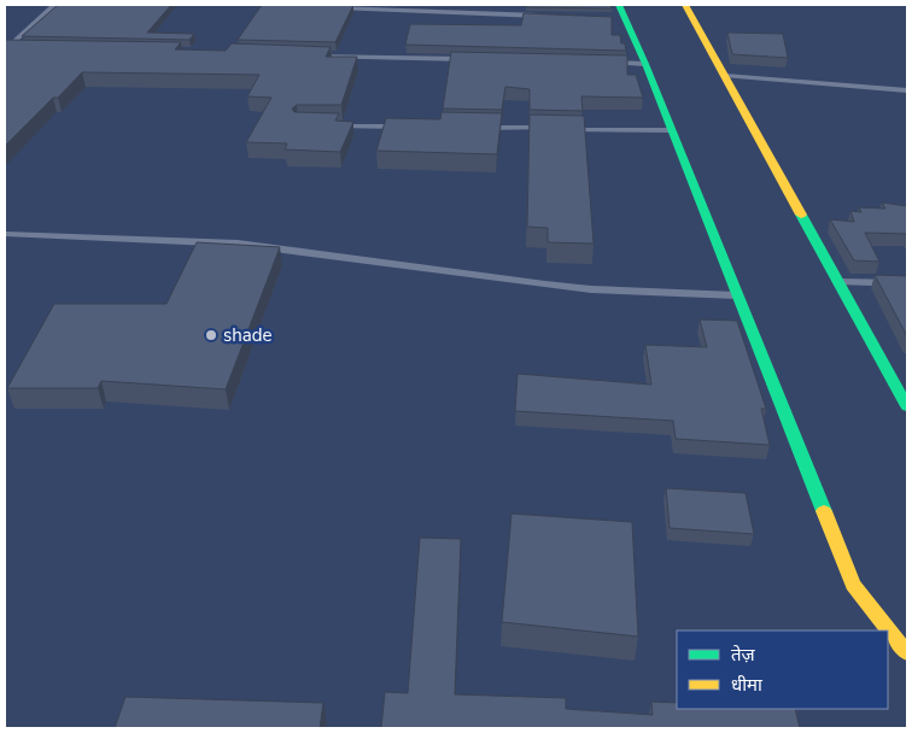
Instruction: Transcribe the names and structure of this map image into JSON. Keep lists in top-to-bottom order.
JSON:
{
  "places": ["shade"],
  "legend": ["तेज़", "धीमा"]
}
